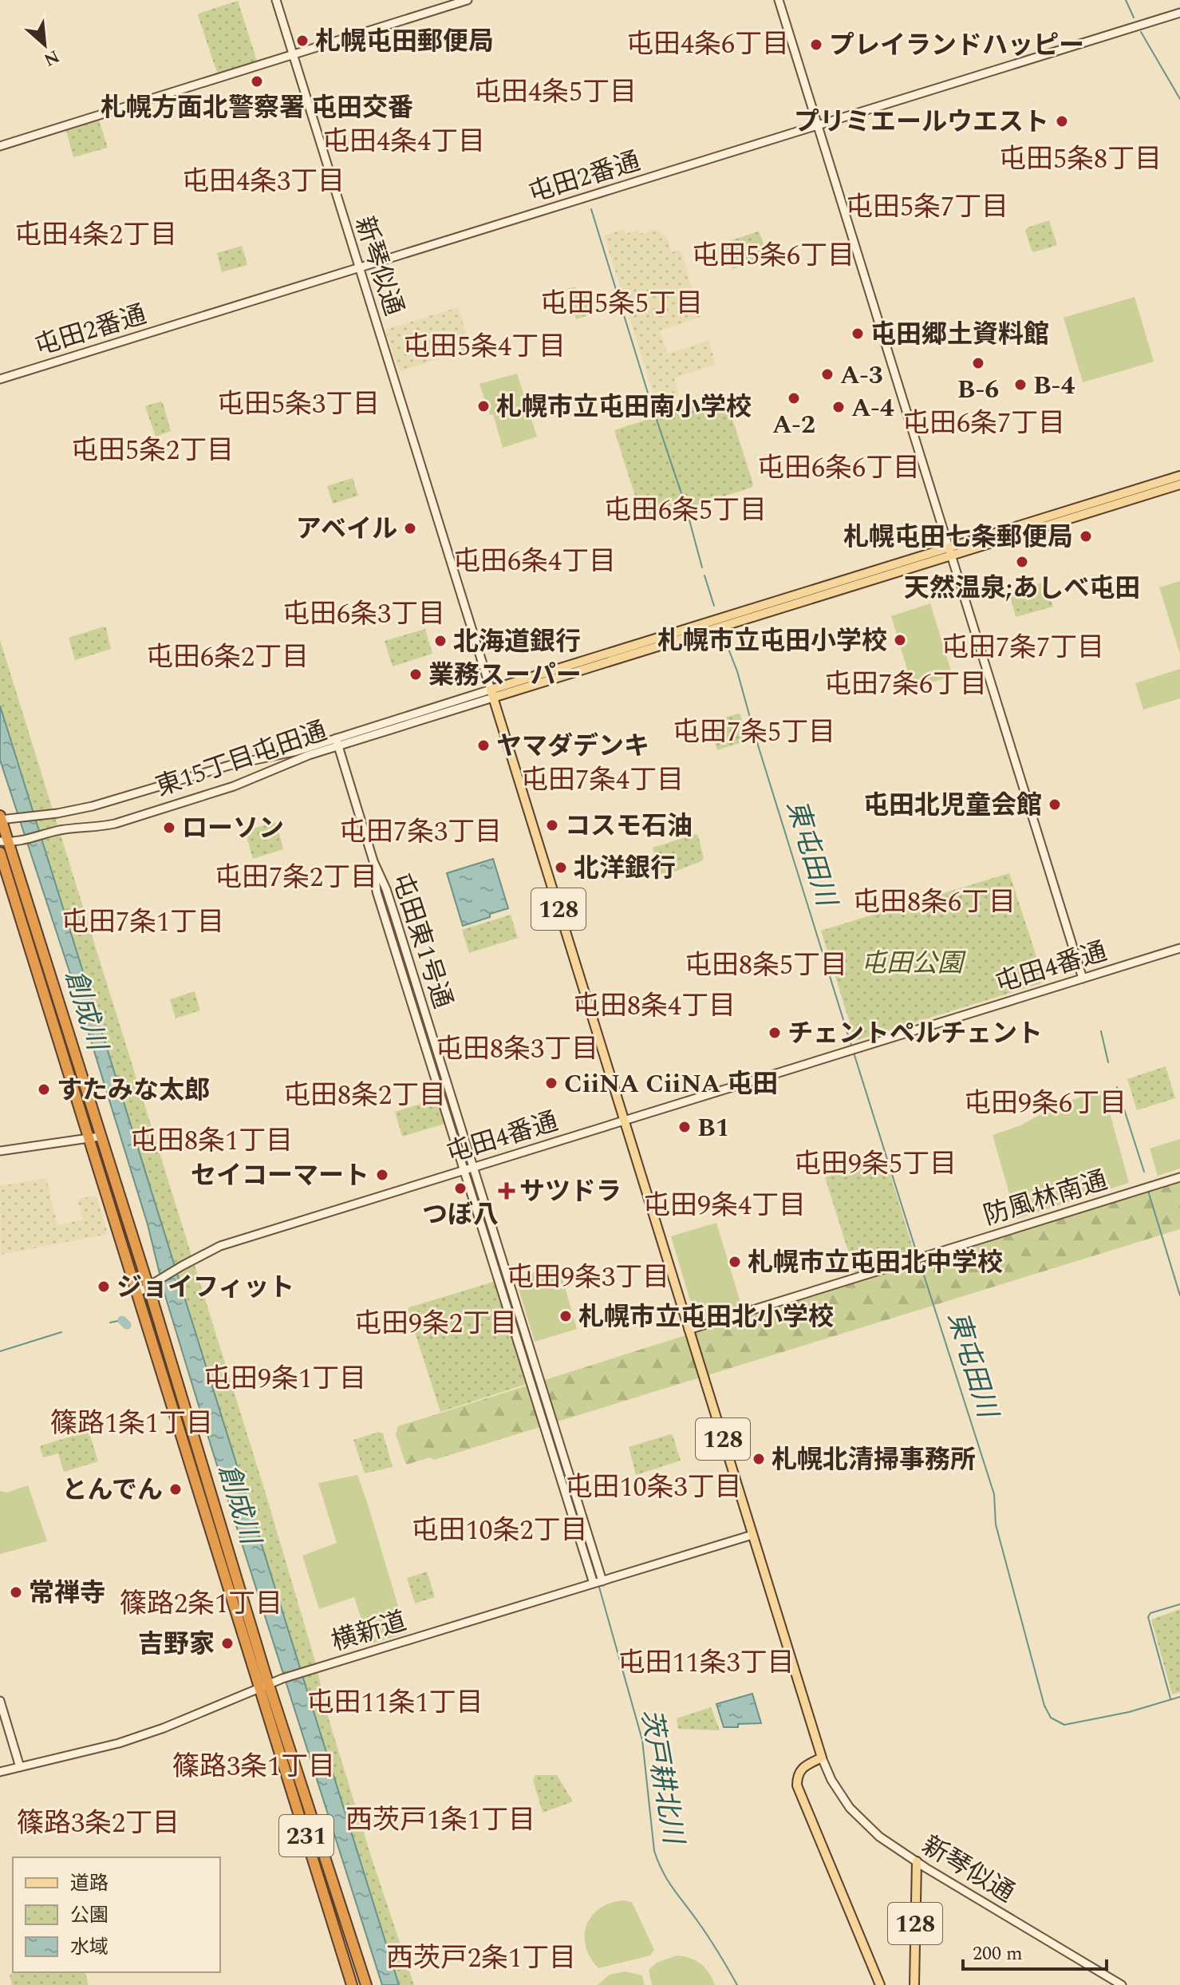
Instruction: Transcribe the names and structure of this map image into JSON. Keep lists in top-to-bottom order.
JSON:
{
  "streets": {
    "highway": ["231"],
    "main road": ["128"],
    "street": [
      "屯田2番通",
      "新琴似通",
      "東15丁目屯田通",
      "屯田東1号通",
      "屯田4番通",
      "防風林南通",
      "横新道"
    ]
  },
  "crossings": [
    ["屯田2番通", "新琴似通"],
    ["新琴似通", "東15丁目屯田通"],
    ["新琴似通", "128"],
    ["東15丁目屯田通", "128"],
    ["東15丁目屯田通", "屯田東1号通"],
    ["東15丁目屯田通", "231"],
    ["128", "屯田4番通"],
    ["128", "防風林南通"],
    ["128", "横新道"],
    ["屯田東1号通", "屯田4番通"],
    ["屯田東1号通", "横新道"],
    ["屯田4番通", "231"],
    ["横新道", "231"]
  ],
  "districts": [
    "屯田4条6丁目",
    "屯田4条5丁目",
    "屯田4条4丁目",
    "屯田5条8丁目",
    "屯田4条3丁目",
    "屯田5条7丁目",
    "屯田4条2丁目",
    "屯田5条6丁目",
    "屯田5条5丁目",
    "屯田5条4丁目",
    "屯田5条3丁目",
    "屯田6条7丁目",
    "屯田5条2丁目",
    "屯田6条6丁目",
    "屯田6条5丁目",
    "屯田6条4丁目",
    "屯田6条3丁目",
    "屯田7条7丁目",
    "屯田6条2丁目",
    "屯田7条6丁目",
    "屯田7条5丁目",
    "屯田7条4丁目",
    "屯田7条3丁目",
    "屯田7条2丁目",
    "屯田8条6丁目",
    "屯田7条1丁目",
    "屯田8条5丁目",
    "屯田8条4丁目",
    "屯田8条3丁目",
    "屯田8条2丁目",
    "屯田9条6丁目",
    "屯田8条1丁目",
    "屯田9条5丁目",
    "屯田9条4丁目",
    "屯田9条3丁目",
    "屯田9条2丁目",
    "屯田9条1丁目",
    "篠路1条1丁目",
    "屯田10条3丁目",
    "屯田10条2丁目",
    "篠路2条1丁目",
    "屯田11条3丁目",
    "屯田11条1丁目",
    "篠路3条1丁目",
    "西茨戸1条1丁目",
    "篠路3条2丁目",
    "西茨戸2条1丁目"
  ],
  "water": ["東屯田川", "創成川", "茨戸耕北川"],
  "parks": ["屯田公園"],
  "places": {
    "other": [
      "札幌屯田郵便局",
      "プレイランドハッピー",
      "札幌方面北警察署 屯田交番",
      "プリミエールウエスト",
      "屯田郷土資料館",
      "B-6",
      "A-3",
      "B-4",
      "A-2",
      "札幌市立屯田南小学校",
      "A-4",
      "アベイル",
      "札幌屯田七条郵便局",
      "天然温泉;あしべ屯田",
      "札幌市立屯田小学校",
      "北海道銀行",
      "業務スーパー",
      "ヤマダデンキ",
      "屯田北児童会館",
      "コスモ石油",
      "ローソン",
      "北洋銀行",
      "チェントペルチェント",
      "CiiNA CiiNA 屯田",
      "すたみな太郎",
      "B1",
      "セイコーマート",
      "つぼ八",
      "札幌市立屯田北中学校",
      "ジョイフィット",
      "札幌市立屯田北小学校",
      "札幌北清掃事務所",
      "とんでん",
      "常禅寺",
      "吉野家"
    ],
    "health": ["サツドラ"]
  },
  "legend": ["道路", "公園", "水域"],
  "scale_bar": "200 m",
  "north": "bottom right"
}
